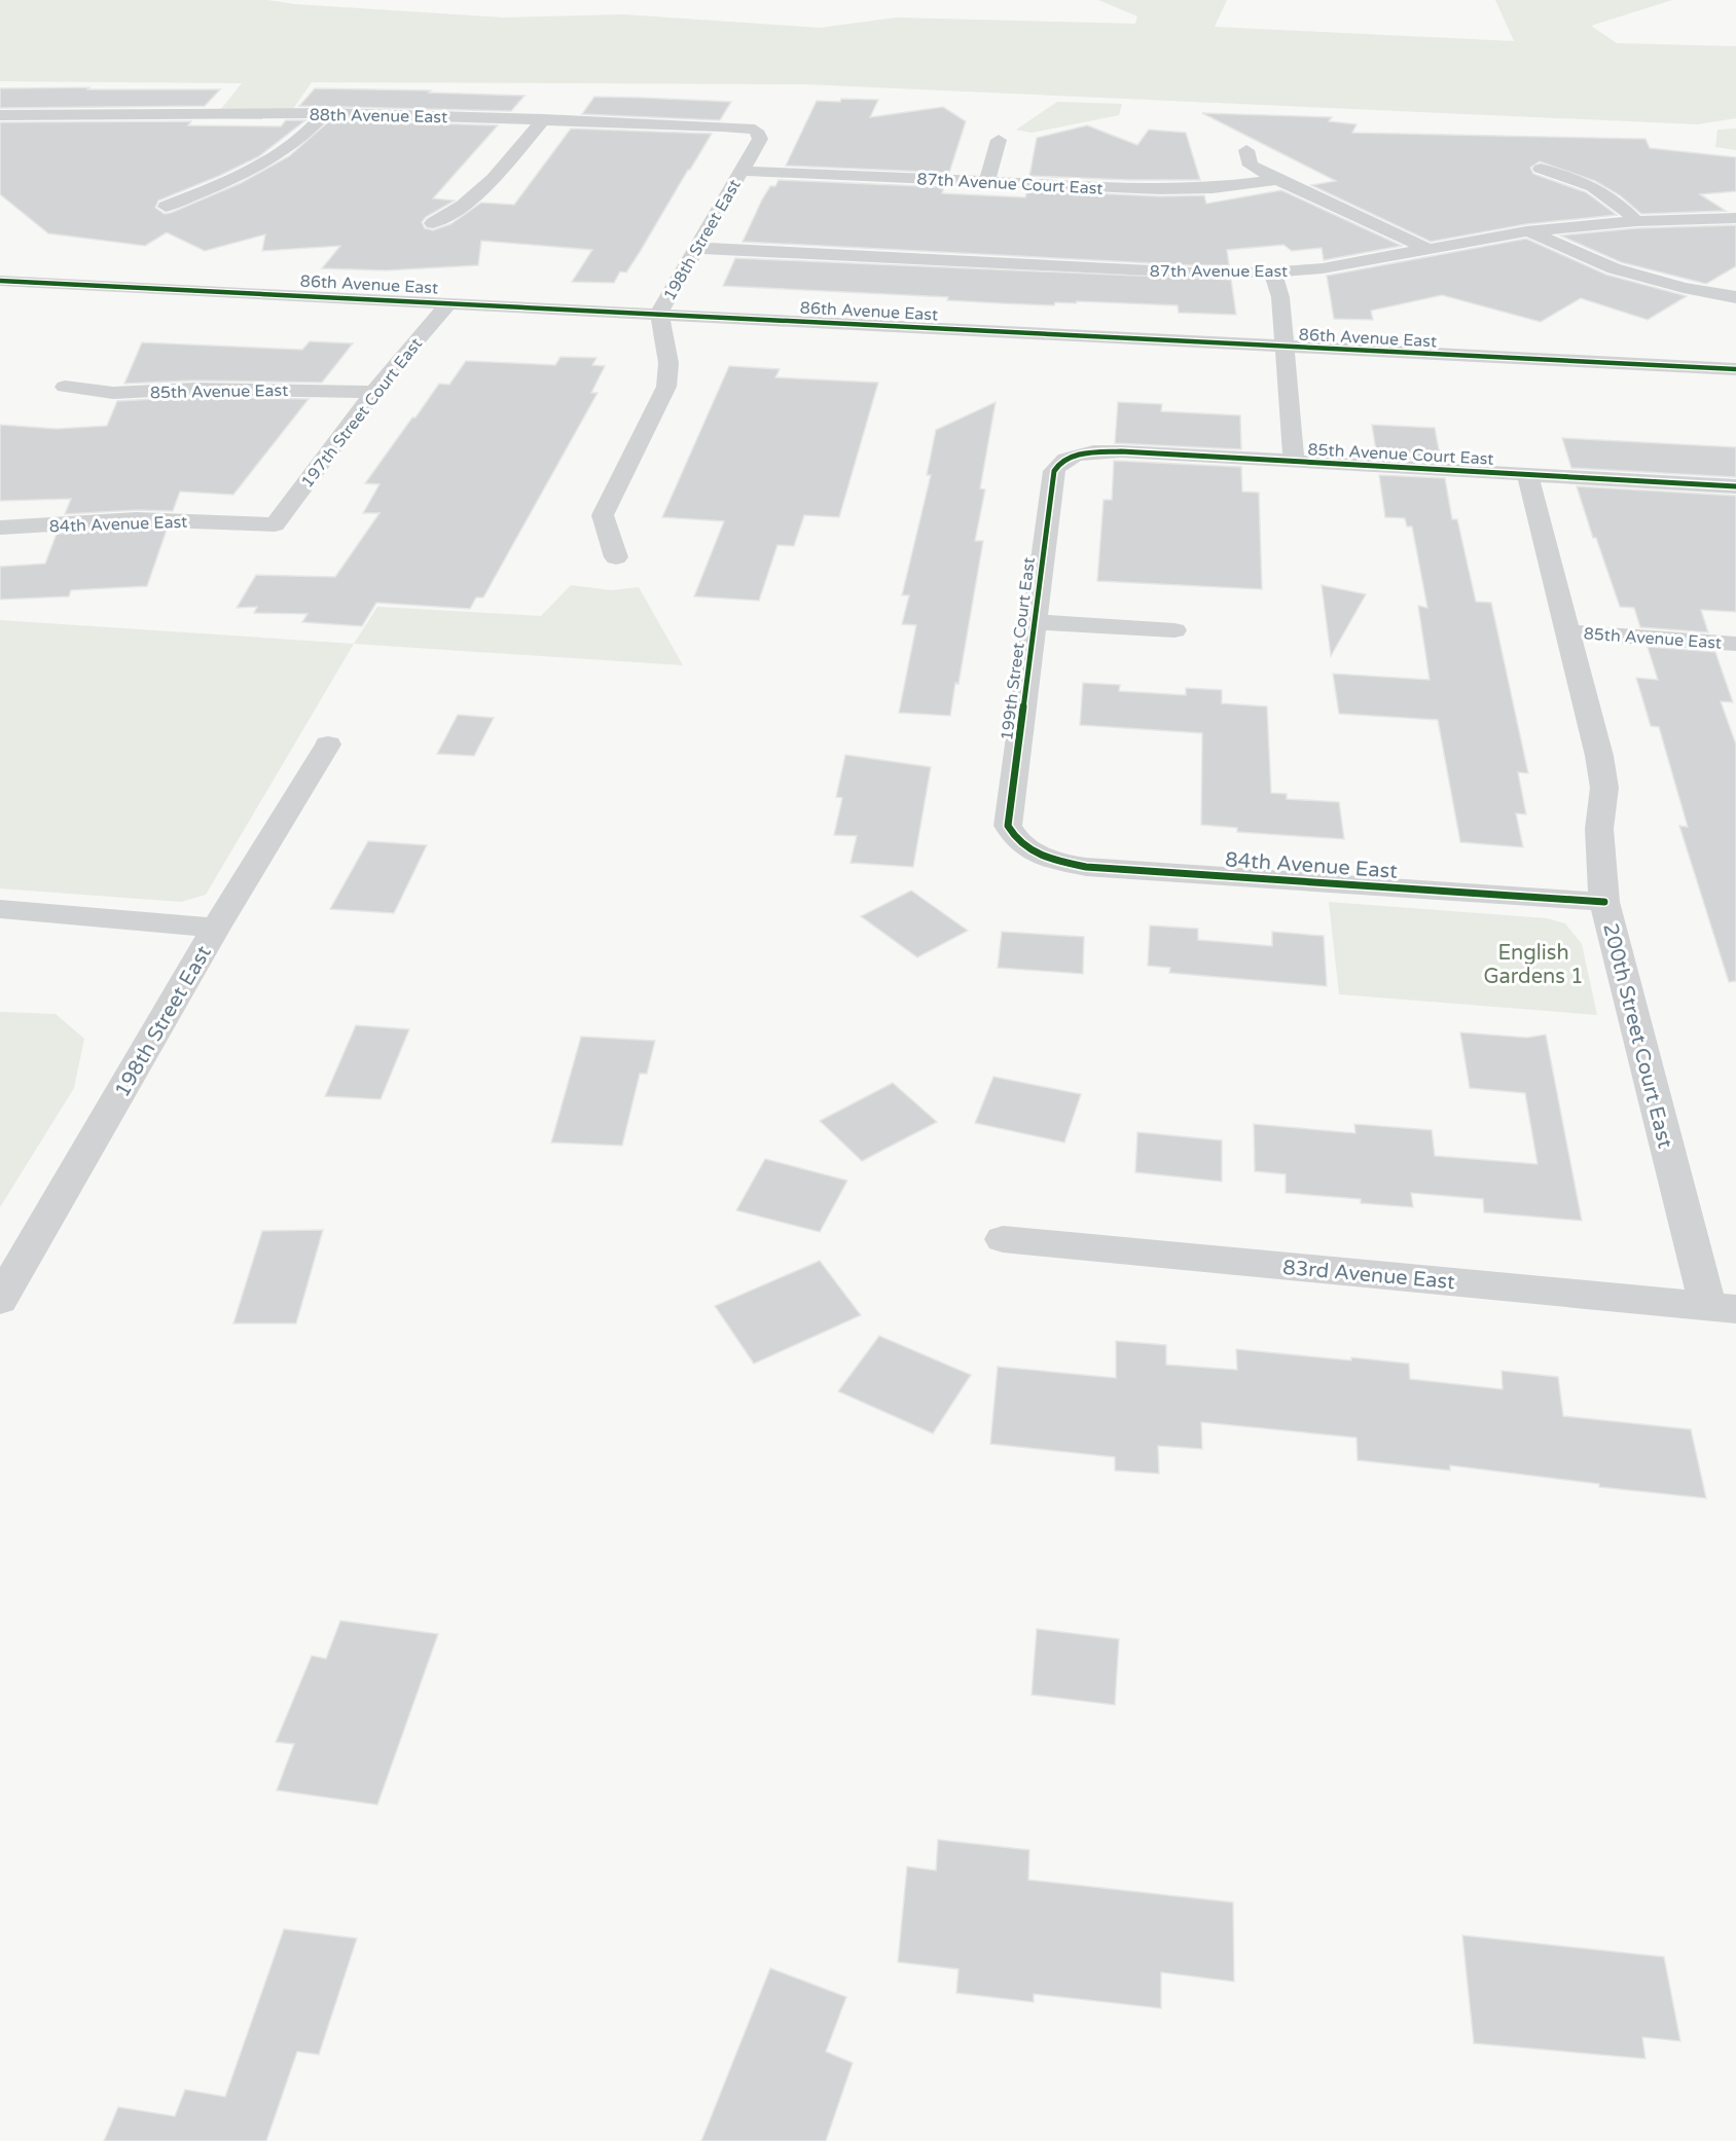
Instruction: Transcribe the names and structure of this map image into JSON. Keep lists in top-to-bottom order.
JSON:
{
  "streets": {
    "street": [
      "88th Avenue East",
      "87th Avenue Court East",
      "198th Street East",
      "87th Avenue East",
      "86th Avenue East",
      "85th Avenue East",
      "197th Street Court East",
      "85th Avenue Court East",
      "84th Avenue East",
      "199th Street Court East",
      "200th Street Court East",
      "83rd Avenue East"
    ]
  },
  "crossings": [
    ["88th Avenue East", "198th Street East"],
    ["87th Avenue Court East", "198th Street East"],
    ["198th Street East", "87th Avenue East"],
    ["198th Street East", "86th Avenue East"],
    ["86th Avenue East", "197th Street Court East"],
    ["85th Avenue East", "197th Street Court East"],
    ["85th Avenue East", "200th Street Court East"],
    ["197th Street Court East", "84th Avenue East"],
    ["85th Avenue Court East", "199th Street Court East"],
    ["85th Avenue Court East", "200th Street Court East"],
    ["84th Avenue East", "199th Street Court East"],
    ["84th Avenue East", "200th Street Court East"],
    ["200th Street Court East", "83rd Avenue East"]
  ],
  "parks": ["English Gardens 1"]
}
